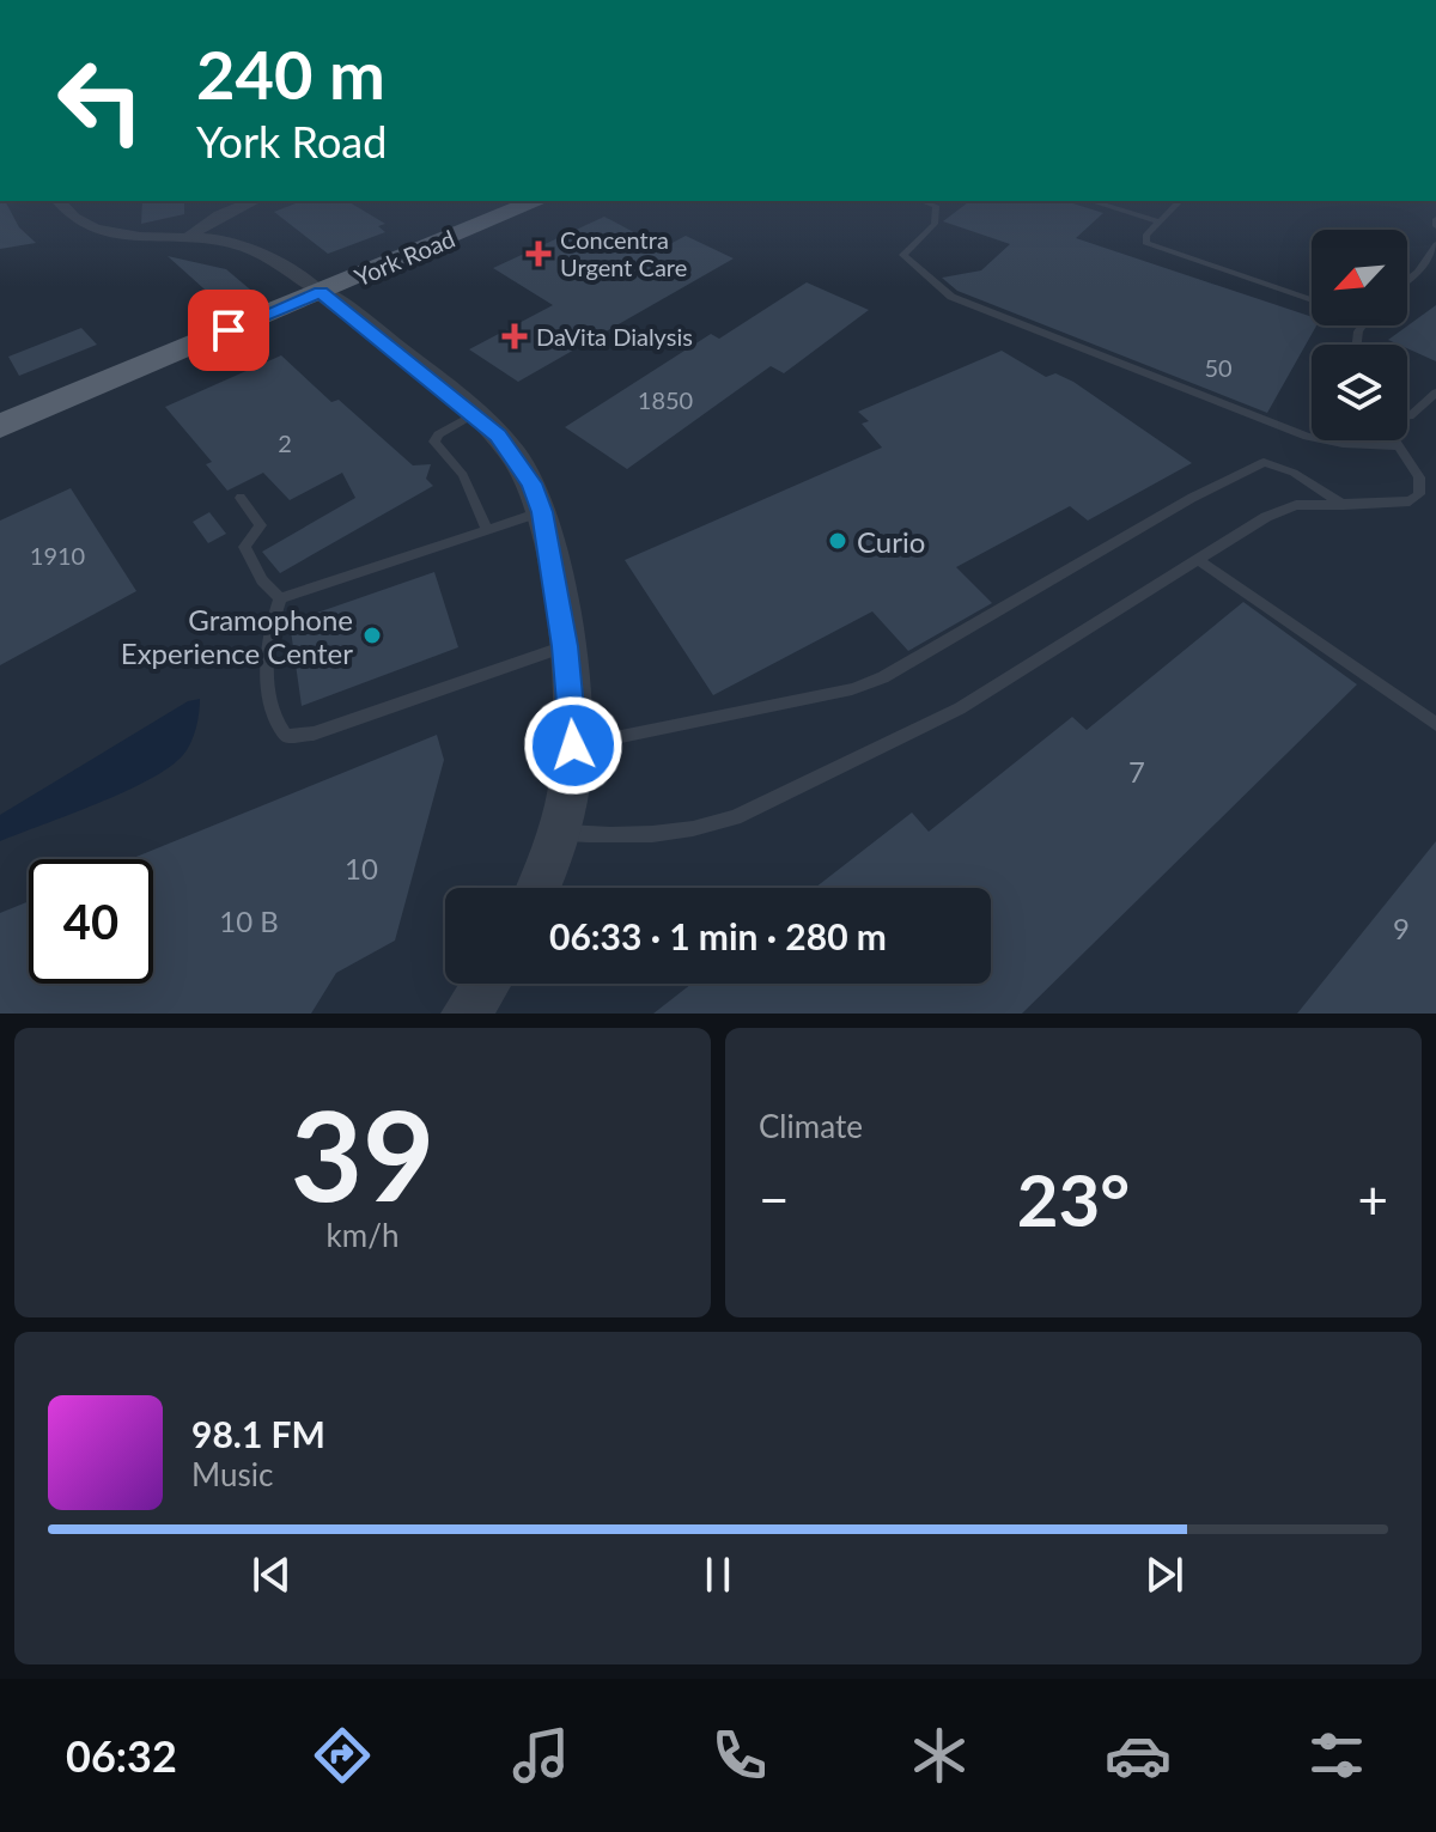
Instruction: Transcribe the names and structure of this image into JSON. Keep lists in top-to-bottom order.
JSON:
{
  "streets": {
    "main road": ["York Road"]
  },
  "places": {
    "health": ["Concentra Urgent Care", "DaVita Dialysis"],
    "other": ["Curio", "Gramophone Experience Center"]
  },
  "house_numbers": [
    "50",
    "1850",
    "2",
    "1910",
    "7",
    "10",
    "10 B",
    "9"
  ],
  "north": "bottom left",
  "page": {
    "turn": ["240 m", "York Road"],
    "limit": "40",
    "trip": "06:33 · 1 min · 280 m",
    "tile": [
      ["39", "km/h"],
      "Climate"
    ],
    "heat": ["−", "23°", "+"],
    "song": ["98.1 FM", "Music"],
    "tabs": "06:32"
  }
}
